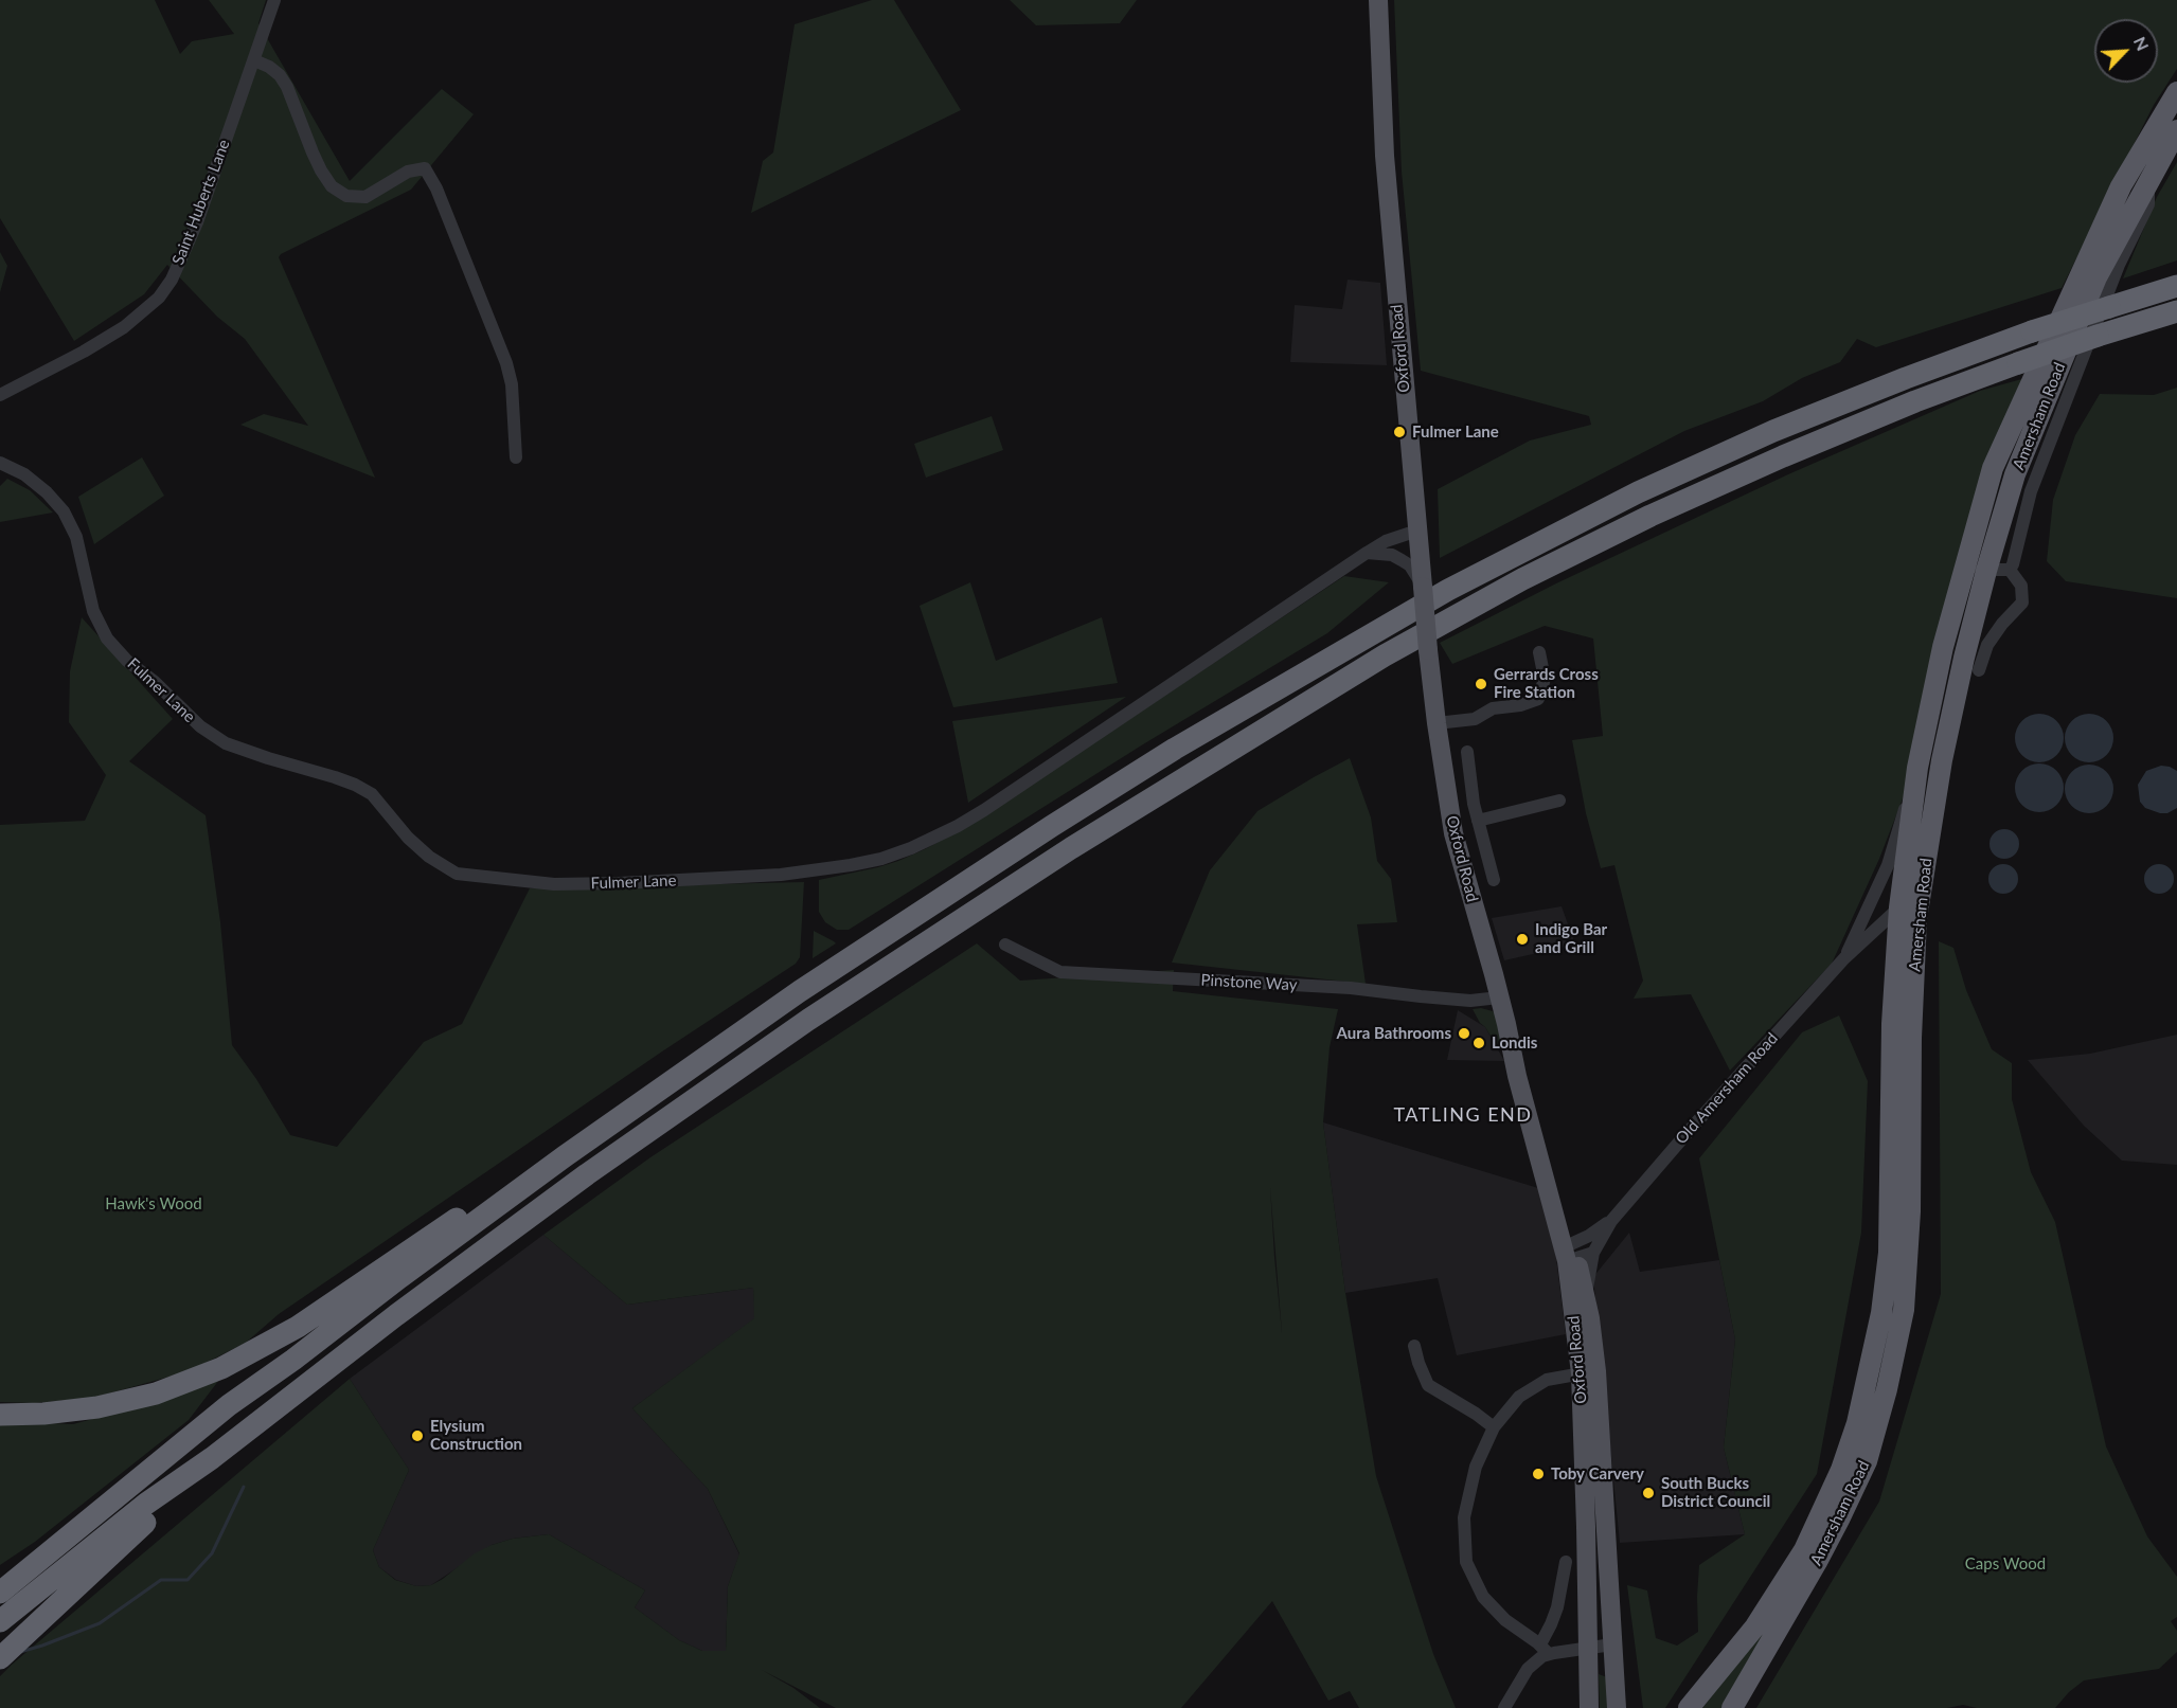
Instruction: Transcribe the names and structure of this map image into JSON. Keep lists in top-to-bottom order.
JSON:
{
  "streets": {
    "highway": ["Amersham Road"],
    "main road": ["Oxford Road"],
    "street": [
      "Saint Huberts Lane",
      "Fulmer Lane",
      "Pinstone Way",
      "Old Amersham Road"
    ]
  },
  "crossings": [
    ["Oxford Road", "Fulmer Lane"],
    ["Oxford Road", "Pinstone Way"],
    ["Oxford Road", "Old Amersham Road"],
    ["Amersham Road", "Old Amersham Road"]
  ],
  "districts": ["TATLING END"],
  "parks": ["Hawk's Wood", "Caps Wood"],
  "places": [
    "Fulmer Lane",
    "Gerrards Cross Fire Station",
    "Indigo Bar and Grill",
    "Aura Bathrooms",
    "Londis",
    "Elysium Construction",
    "Toby Carvery",
    "South Bucks District Council"
  ],
  "north": "top right"
}
